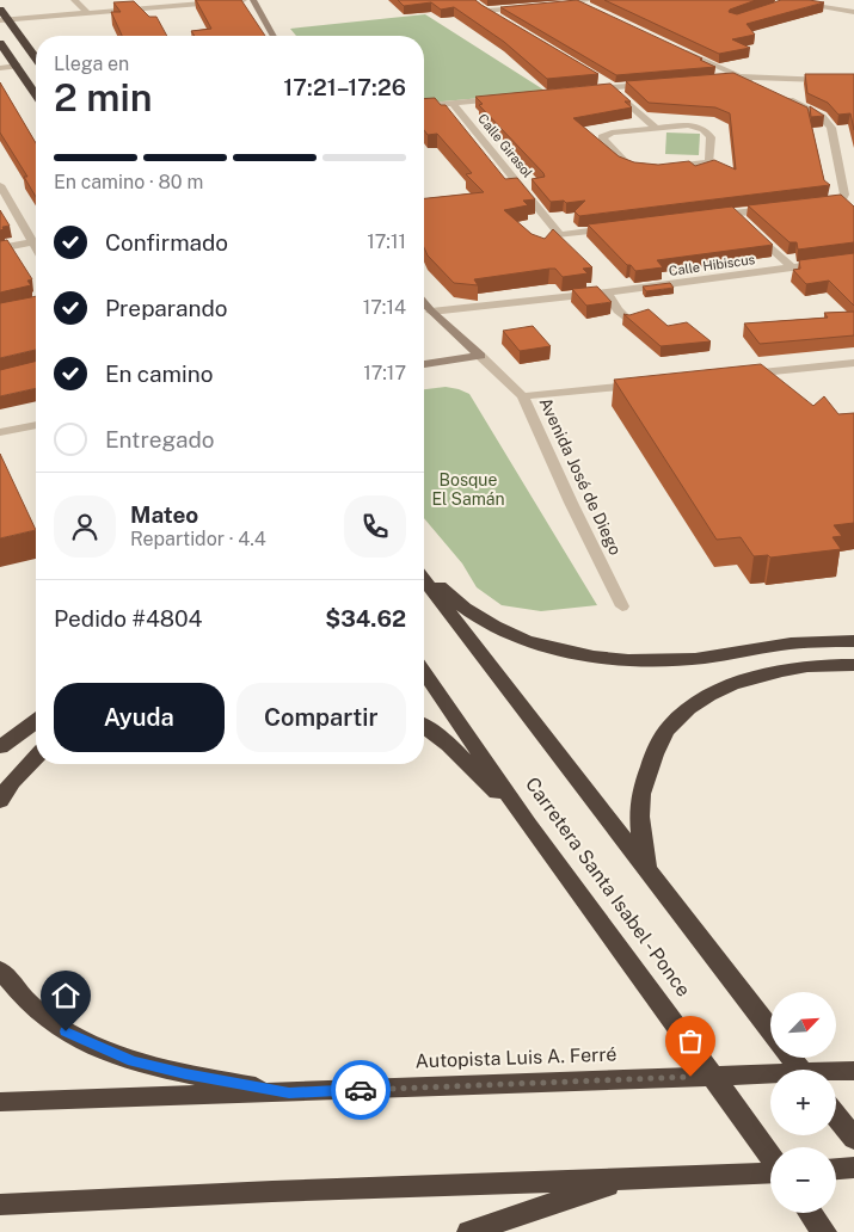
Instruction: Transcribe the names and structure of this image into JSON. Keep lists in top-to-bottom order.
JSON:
{
  "streets": {
    "highway": ["Carretera Santa Isabel - Ponce", "Autopista Luis A. Ferré"],
    "street": ["Calle Girasol", "Calle Hibiscus", "Avenida José de Diego"]
  },
  "crossings": [
    ["Calle Hibiscus", "Avenida José de Diego"]
  ],
  "parks": ["Bosque El Samán"],
  "north": "top right",
  "page": {
    "heading": ["2 min", "Llega en", "17:21–17:26"],
    "panel": [
      "Mateo",
      "Repartidor · 4.4",
      "Pedido #4804",
      "$34.62"
    ],
    "bar": "En camino · 80 m",
    "list": [
      ["Confirmado", "17:11"],
      ["Preparando", "17:14"],
      ["En camino", "17:17"],
      "Entregado"
    ],
    "buttons": ["Ayuda", "Compartir"],
    "map_buttons": ["+", "−"]
  }
}
